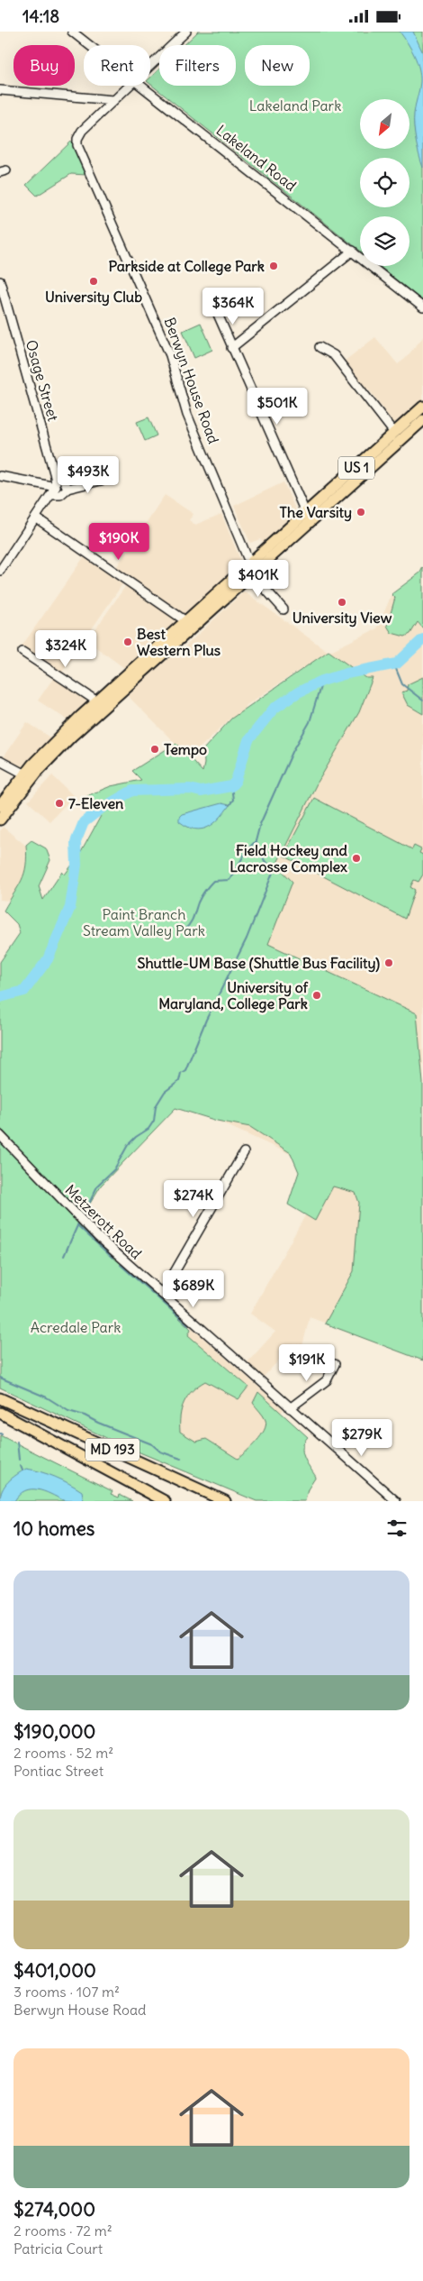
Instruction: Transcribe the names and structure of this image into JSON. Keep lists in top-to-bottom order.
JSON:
{
  "streets": {
    "main road": ["US 1", "MD 193"],
    "street": [
      "Lakeland Road",
      "Osage Street",
      "Berwyn House Road",
      "Metzerott Road"
    ]
  },
  "crossings": [
    ["Berwyn House Road", "US 1"]
  ],
  "parks": ["Lakeland Park", "Paint Branch Stream Valley Park", "Acredale Park"],
  "places": [
    "Parkside at College Park",
    "University Club",
    "The Varsity",
    "University View",
    "Best Western Plus",
    "Tempo",
    "7-Eleven",
    "Field Hockey and Lacrosse Complex",
    "Shuttle-UM Base (Shuttle Bus Facility)",
    "University of Maryland, College Park"
  ],
  "north": "bottom left",
  "page": {
    "status": "14:18",
    "chip": [
      "Buy",
      "Rent",
      "Filters",
      "New"
    ],
    "price": [
      "$364K",
      "$501K",
      "$493K",
      "$190K",
      "$401K",
      "$324K",
      "$274K",
      "$689K",
      "$191K",
      "$279K"
    ],
    "heading": "10 homes",
    "list": [
      {
        "name": "$190,000",
        "note": "2 rooms · 52 m² · Pontiac Street"
      },
      {
        "name": "$401,000",
        "note": "3 rooms · 107 m² · Berwyn House Road"
      },
      {
        "name": "$274,000",
        "note": "2 rooms · 72 m² · Patricia Court"
      }
    ]
  }
}
